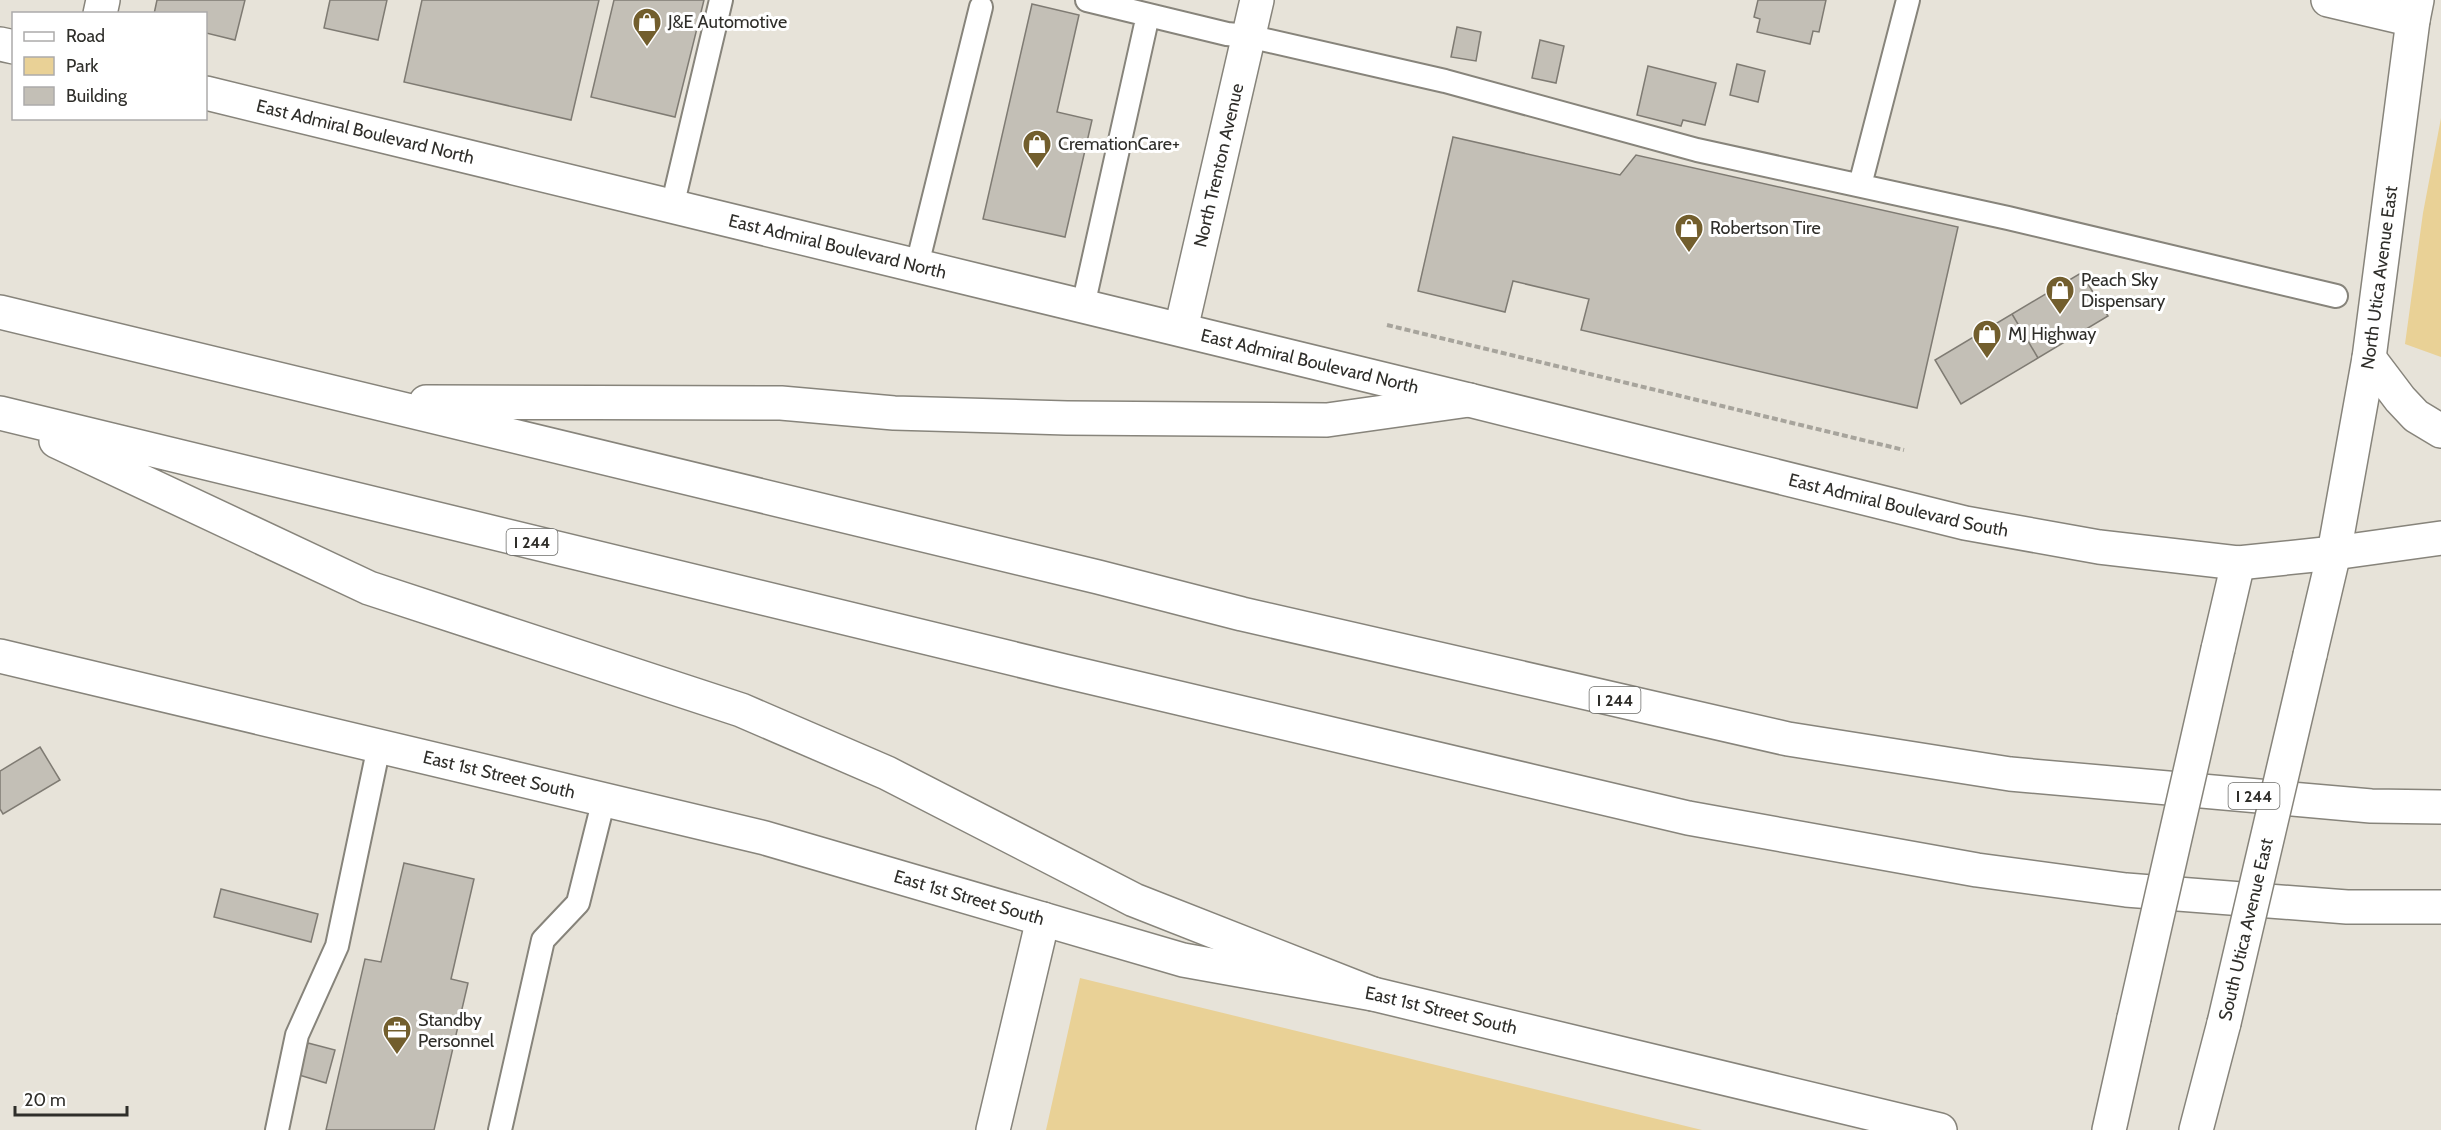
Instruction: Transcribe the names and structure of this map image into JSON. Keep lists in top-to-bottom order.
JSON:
{
  "streets": {
    "main road": [
      "East Admiral Boulevard North",
      "North Trenton Avenue",
      "North Utica Avenue East",
      "East Admiral Boulevard South",
      "I 244",
      "East 1st Street South",
      "South Utica Avenue East"
    ]
  },
  "crossings": [
    ["East Admiral Boulevard North", "North Trenton Avenue"],
    ["East Admiral Boulevard North", "East Admiral Boulevard South"],
    ["North Utica Avenue East", "East Admiral Boulevard South"],
    ["North Utica Avenue East", "South Utica Avenue East"],
    ["East Admiral Boulevard South", "South Utica Avenue East"]
  ],
  "places": {
    "shop": [
      "J&E Automotive",
      "CremationCare+",
      "Robertson Tire",
      "Peach Sky Dispensary",
      "MJ Highway"
    ],
    "office": ["Standby Personnel"]
  },
  "legend": ["Road", "Park", "Building"],
  "scale_bar": "20 m"
}
